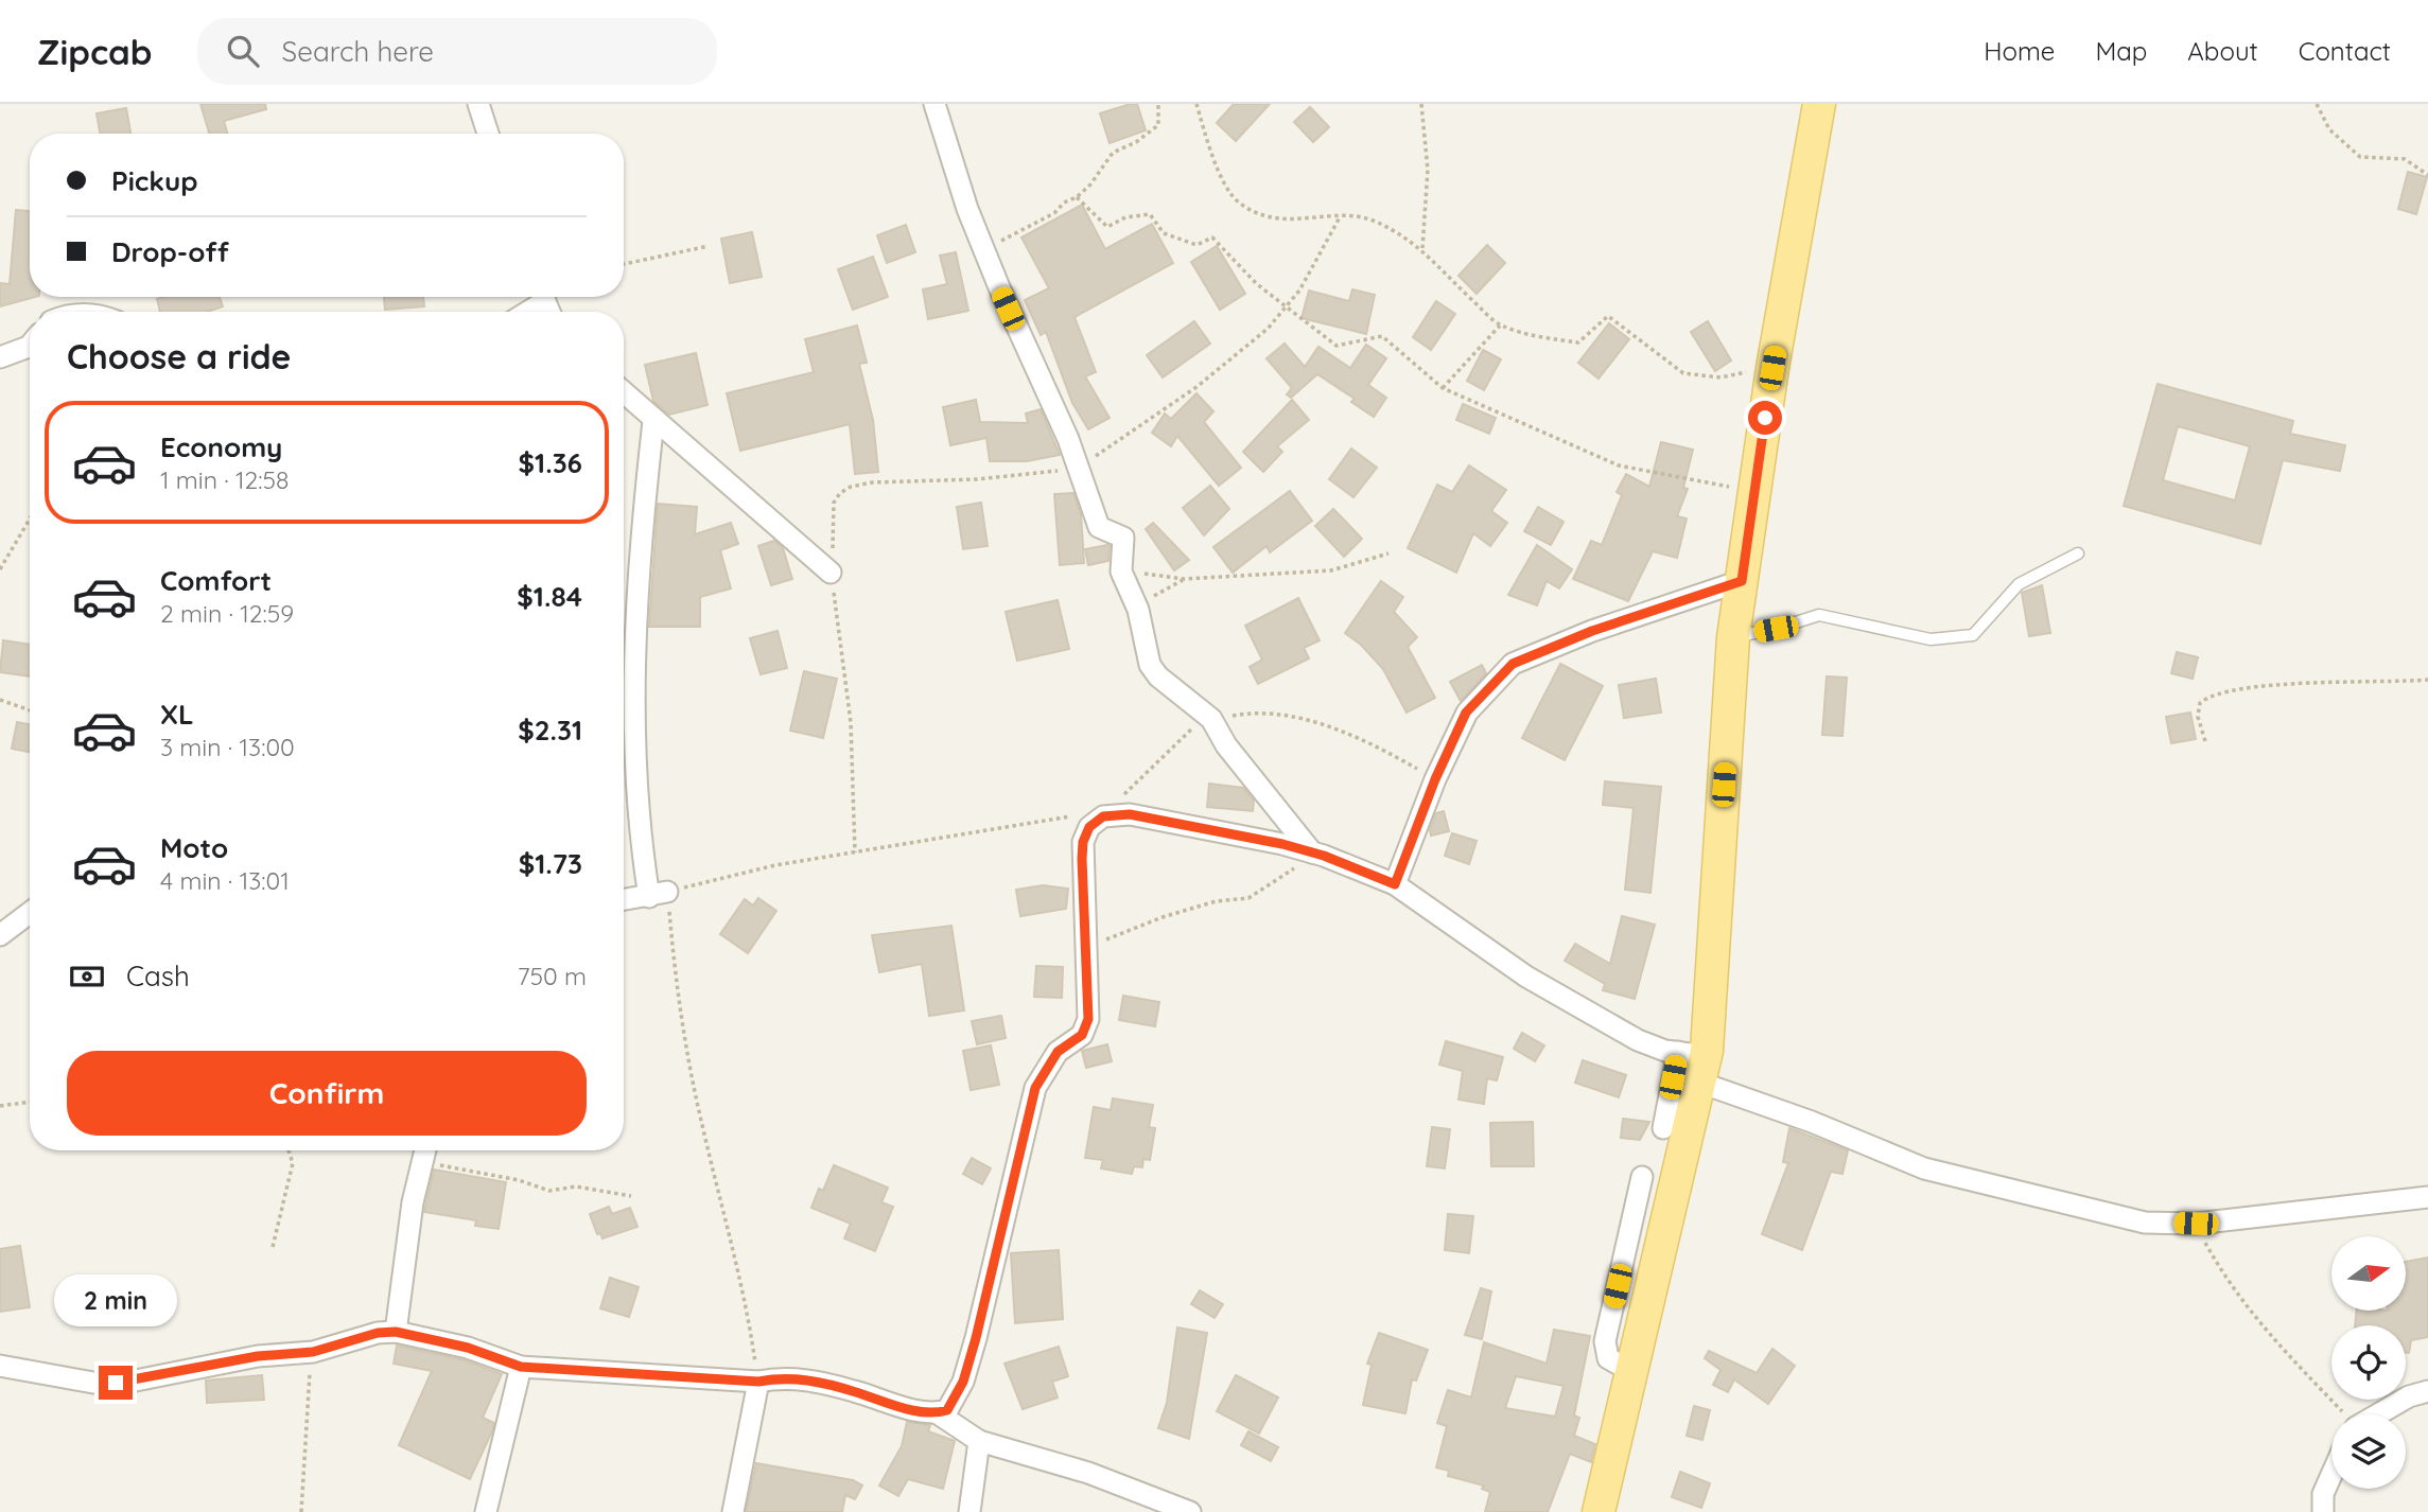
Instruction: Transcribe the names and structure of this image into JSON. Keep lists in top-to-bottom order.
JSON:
{
  "north": "right",
  "page": {
    "header": "Zipcab",
    "search": "Search here",
    "nav": [
      "Home",
      "Map",
      "About",
      "Contact"
    ],
    "banner": ["Pickup", "Drop-off"],
    "heading": "Choose a ride",
    "list": [
      {
        "name": "Economy",
        "note": "1 min · 12:58",
        "value": "$1.36"
      },
      {
        "name": "Comfort",
        "note": "2 min · 12:59",
        "value": "$1.84"
      },
      {
        "name": "XL",
        "note": "3 min · 13:00",
        "value": "$2.31"
      },
      {
        "name": "Moto",
        "note": "4 min · 13:01",
        "value": "$1.73"
      }
    ],
    "pay": ["Cash", "750 m"],
    "buttons": "Confirm",
    "bubble": "2 min"
  }
}
